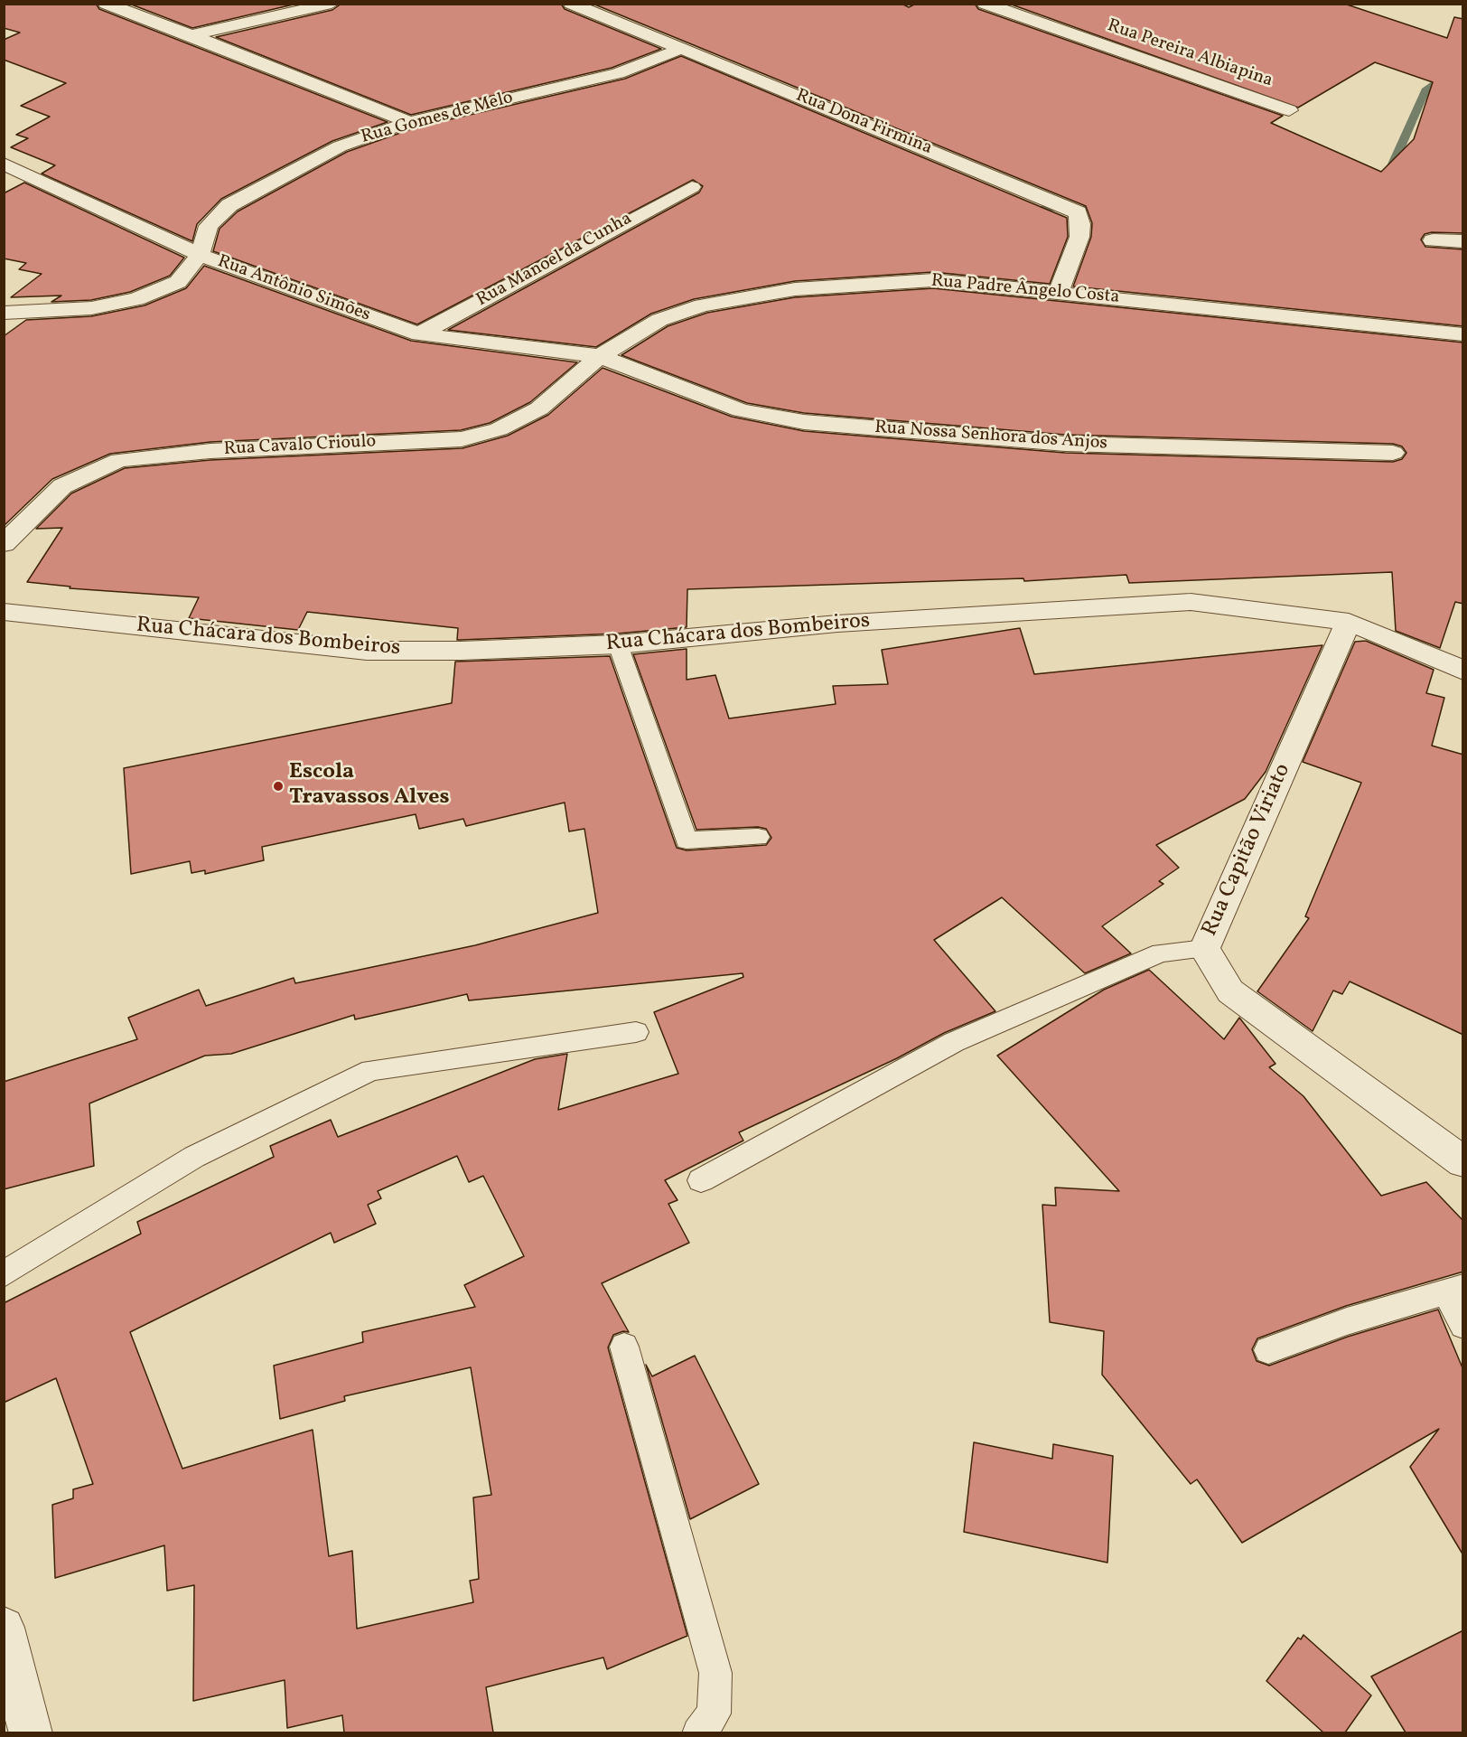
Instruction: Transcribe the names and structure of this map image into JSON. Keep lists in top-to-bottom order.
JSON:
{
  "streets": {
    "street": [
      "Rua Pereira Albiapina",
      "Rua Gomes de Melo",
      "Rua Dona Firmina",
      "Rua Manoel da Cunha",
      "Rua Antônio Simões",
      "Rua Padre Ângelo Costa",
      "Rua Nossa Senhora dos Anjos",
      "Rua Cavalo Crioulo",
      "Rua Chácara dos Bombeiros",
      "Rua Capitão Viriato"
    ]
  },
  "crossings": [
    ["Rua Gomes de Melo", "Rua Dona Firmina"],
    ["Rua Gomes de Melo", "Rua Antônio Simões"],
    ["Rua Dona Firmina", "Rua Padre Ângelo Costa"],
    ["Rua Manoel da Cunha", "Rua Antônio Simões"],
    ["Rua Antônio Simões", "Rua Padre Ângelo Costa"],
    ["Rua Antônio Simões", "Rua Nossa Senhora dos Anjos"],
    ["Rua Antônio Simões", "Rua Cavalo Crioulo"],
    ["Rua Padre Ângelo Costa", "Rua Nossa Senhora dos Anjos"],
    ["Rua Padre Ângelo Costa", "Rua Cavalo Crioulo"],
    ["Rua Nossa Senhora dos Anjos", "Rua Cavalo Crioulo"],
    ["Rua Chácara dos Bombeiros", "Rua Capitão Viriato"]
  ],
  "places": ["Escola Travassos Alves"]
}
